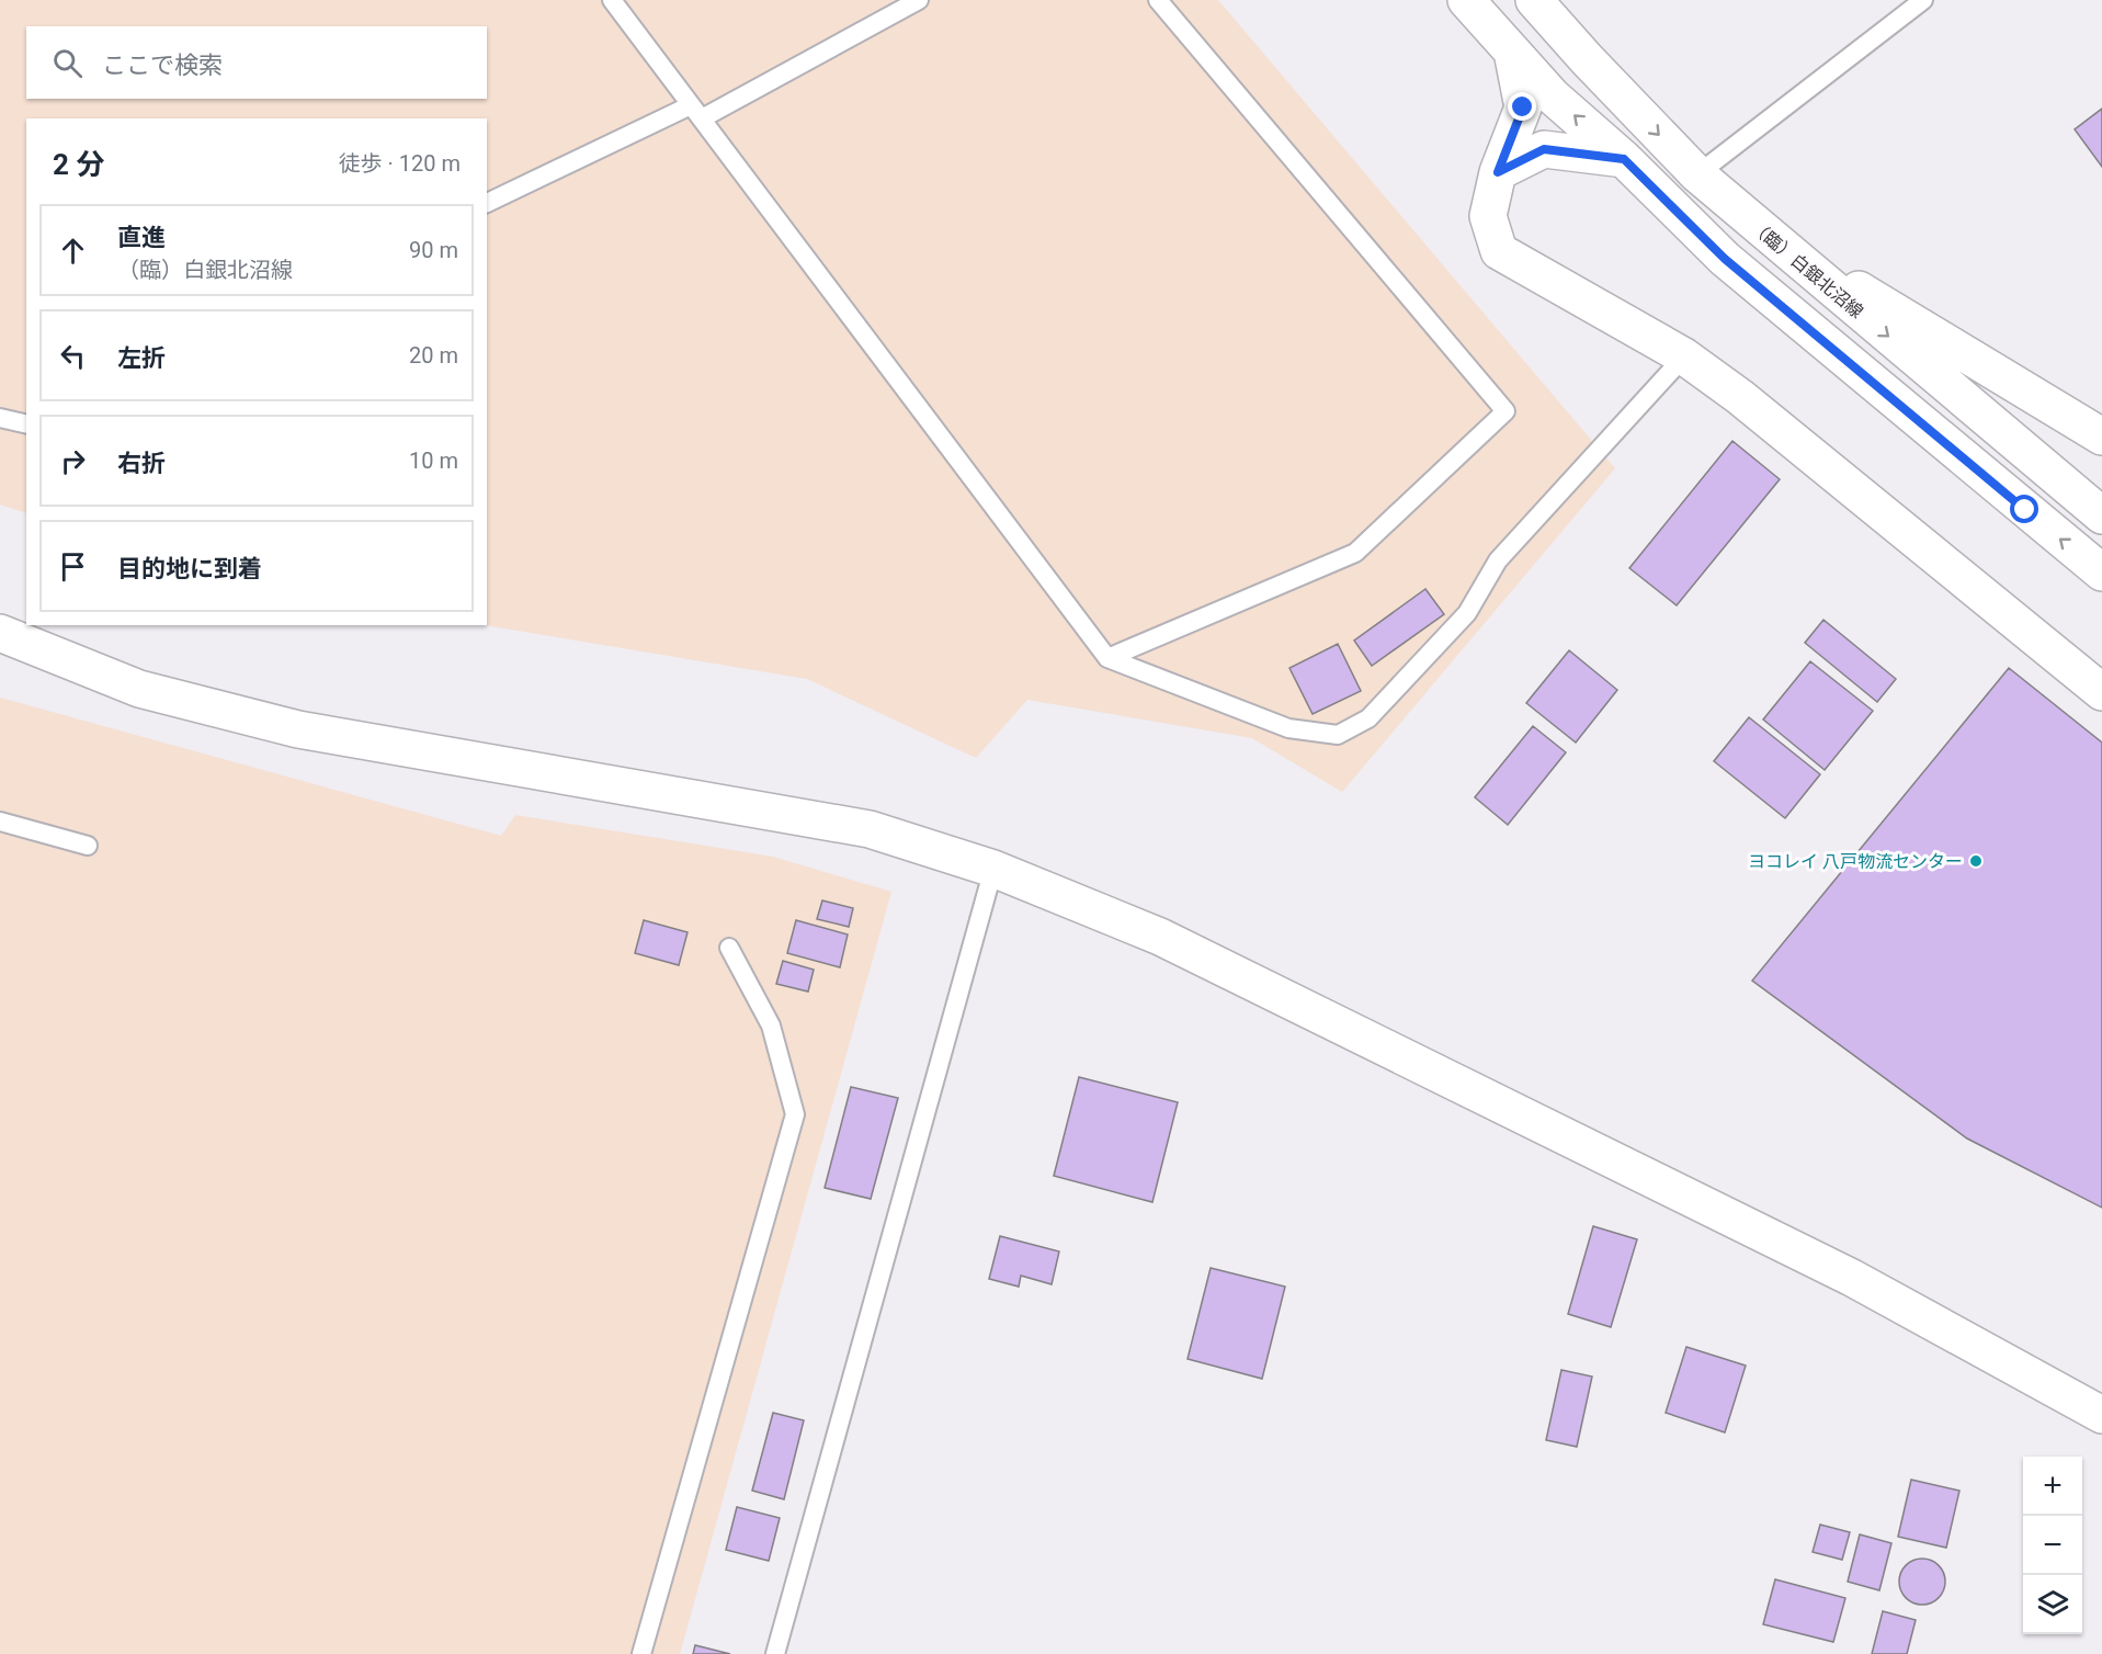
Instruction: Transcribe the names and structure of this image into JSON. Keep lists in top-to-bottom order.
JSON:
{
  "streets": {
    "street": ["（臨）白銀北沼線"]
  },
  "places": ["ヨコレイ 八戸物流センター"],
  "page": {
    "search": "ここで検索",
    "heading": ["2 分", "徒歩 · 120 m"],
    "list": [
      ["直進", "（臨）白銀北沼線", "90 m"],
      ["左折", "20 m"],
      ["右折", "10 m"],
      "目的地に到着"
    ],
    "map_buttons": ["+", "−"]
  }
}
